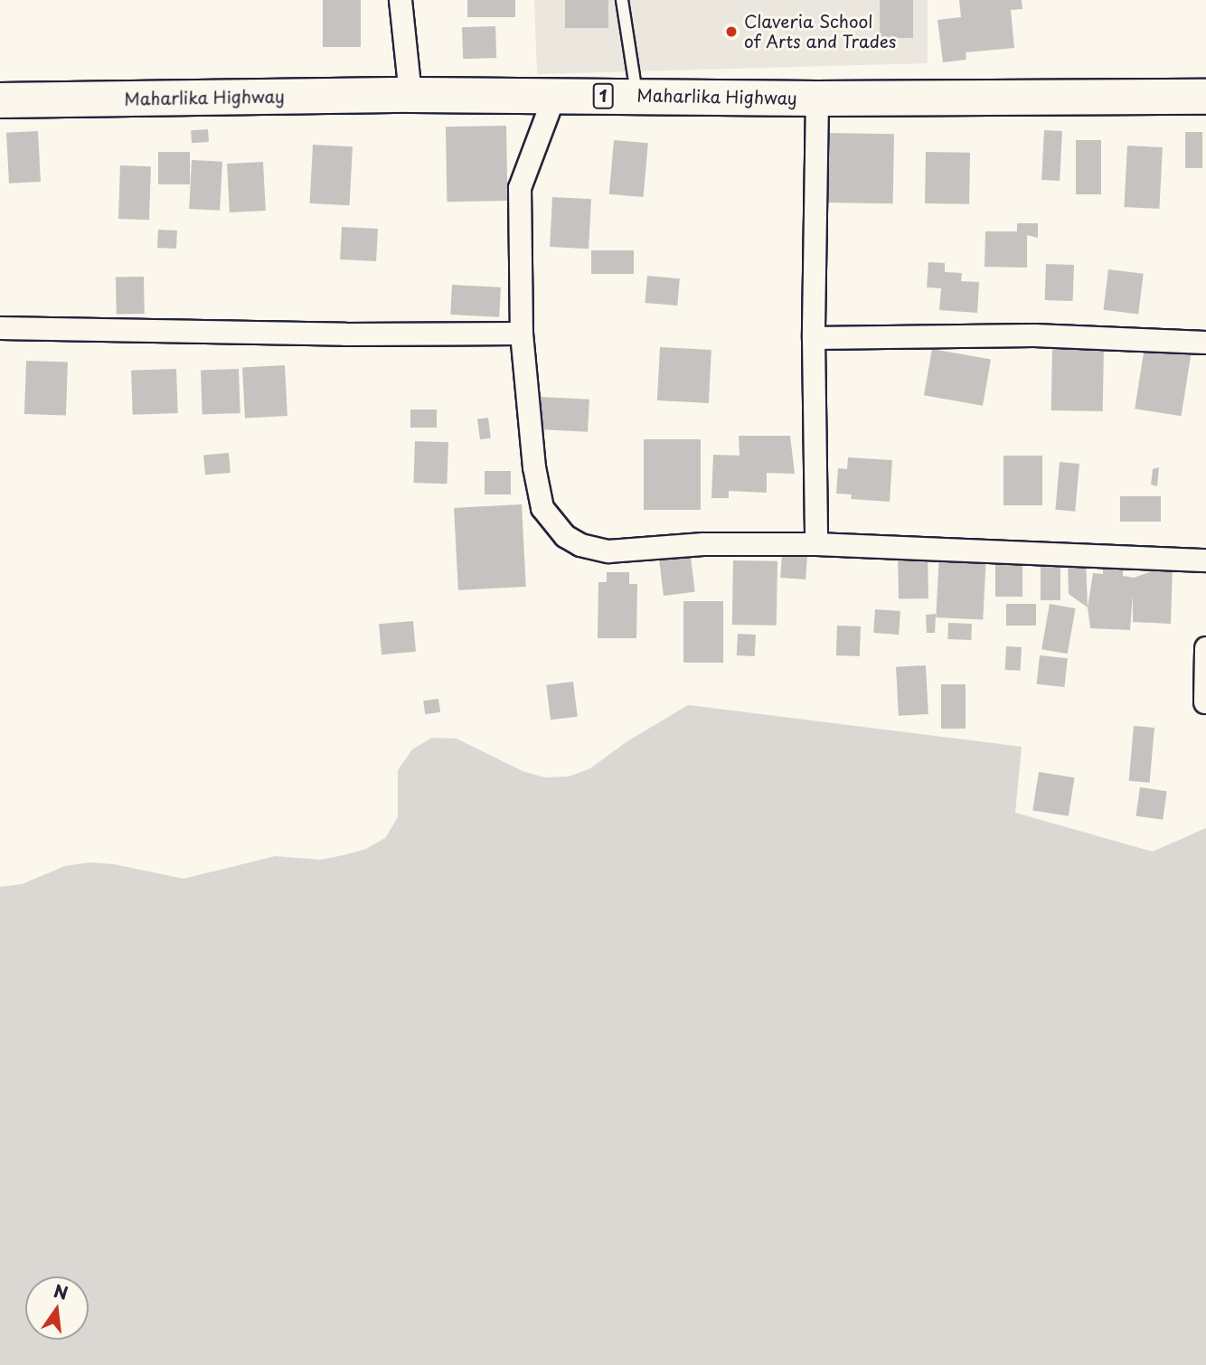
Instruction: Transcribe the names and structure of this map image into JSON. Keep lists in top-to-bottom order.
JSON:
{
  "streets": {
    "highway": ["1", "Maharlika Highway"]
  },
  "places": ["Claveria School of Arts and Trades"],
  "north": "top"
}
